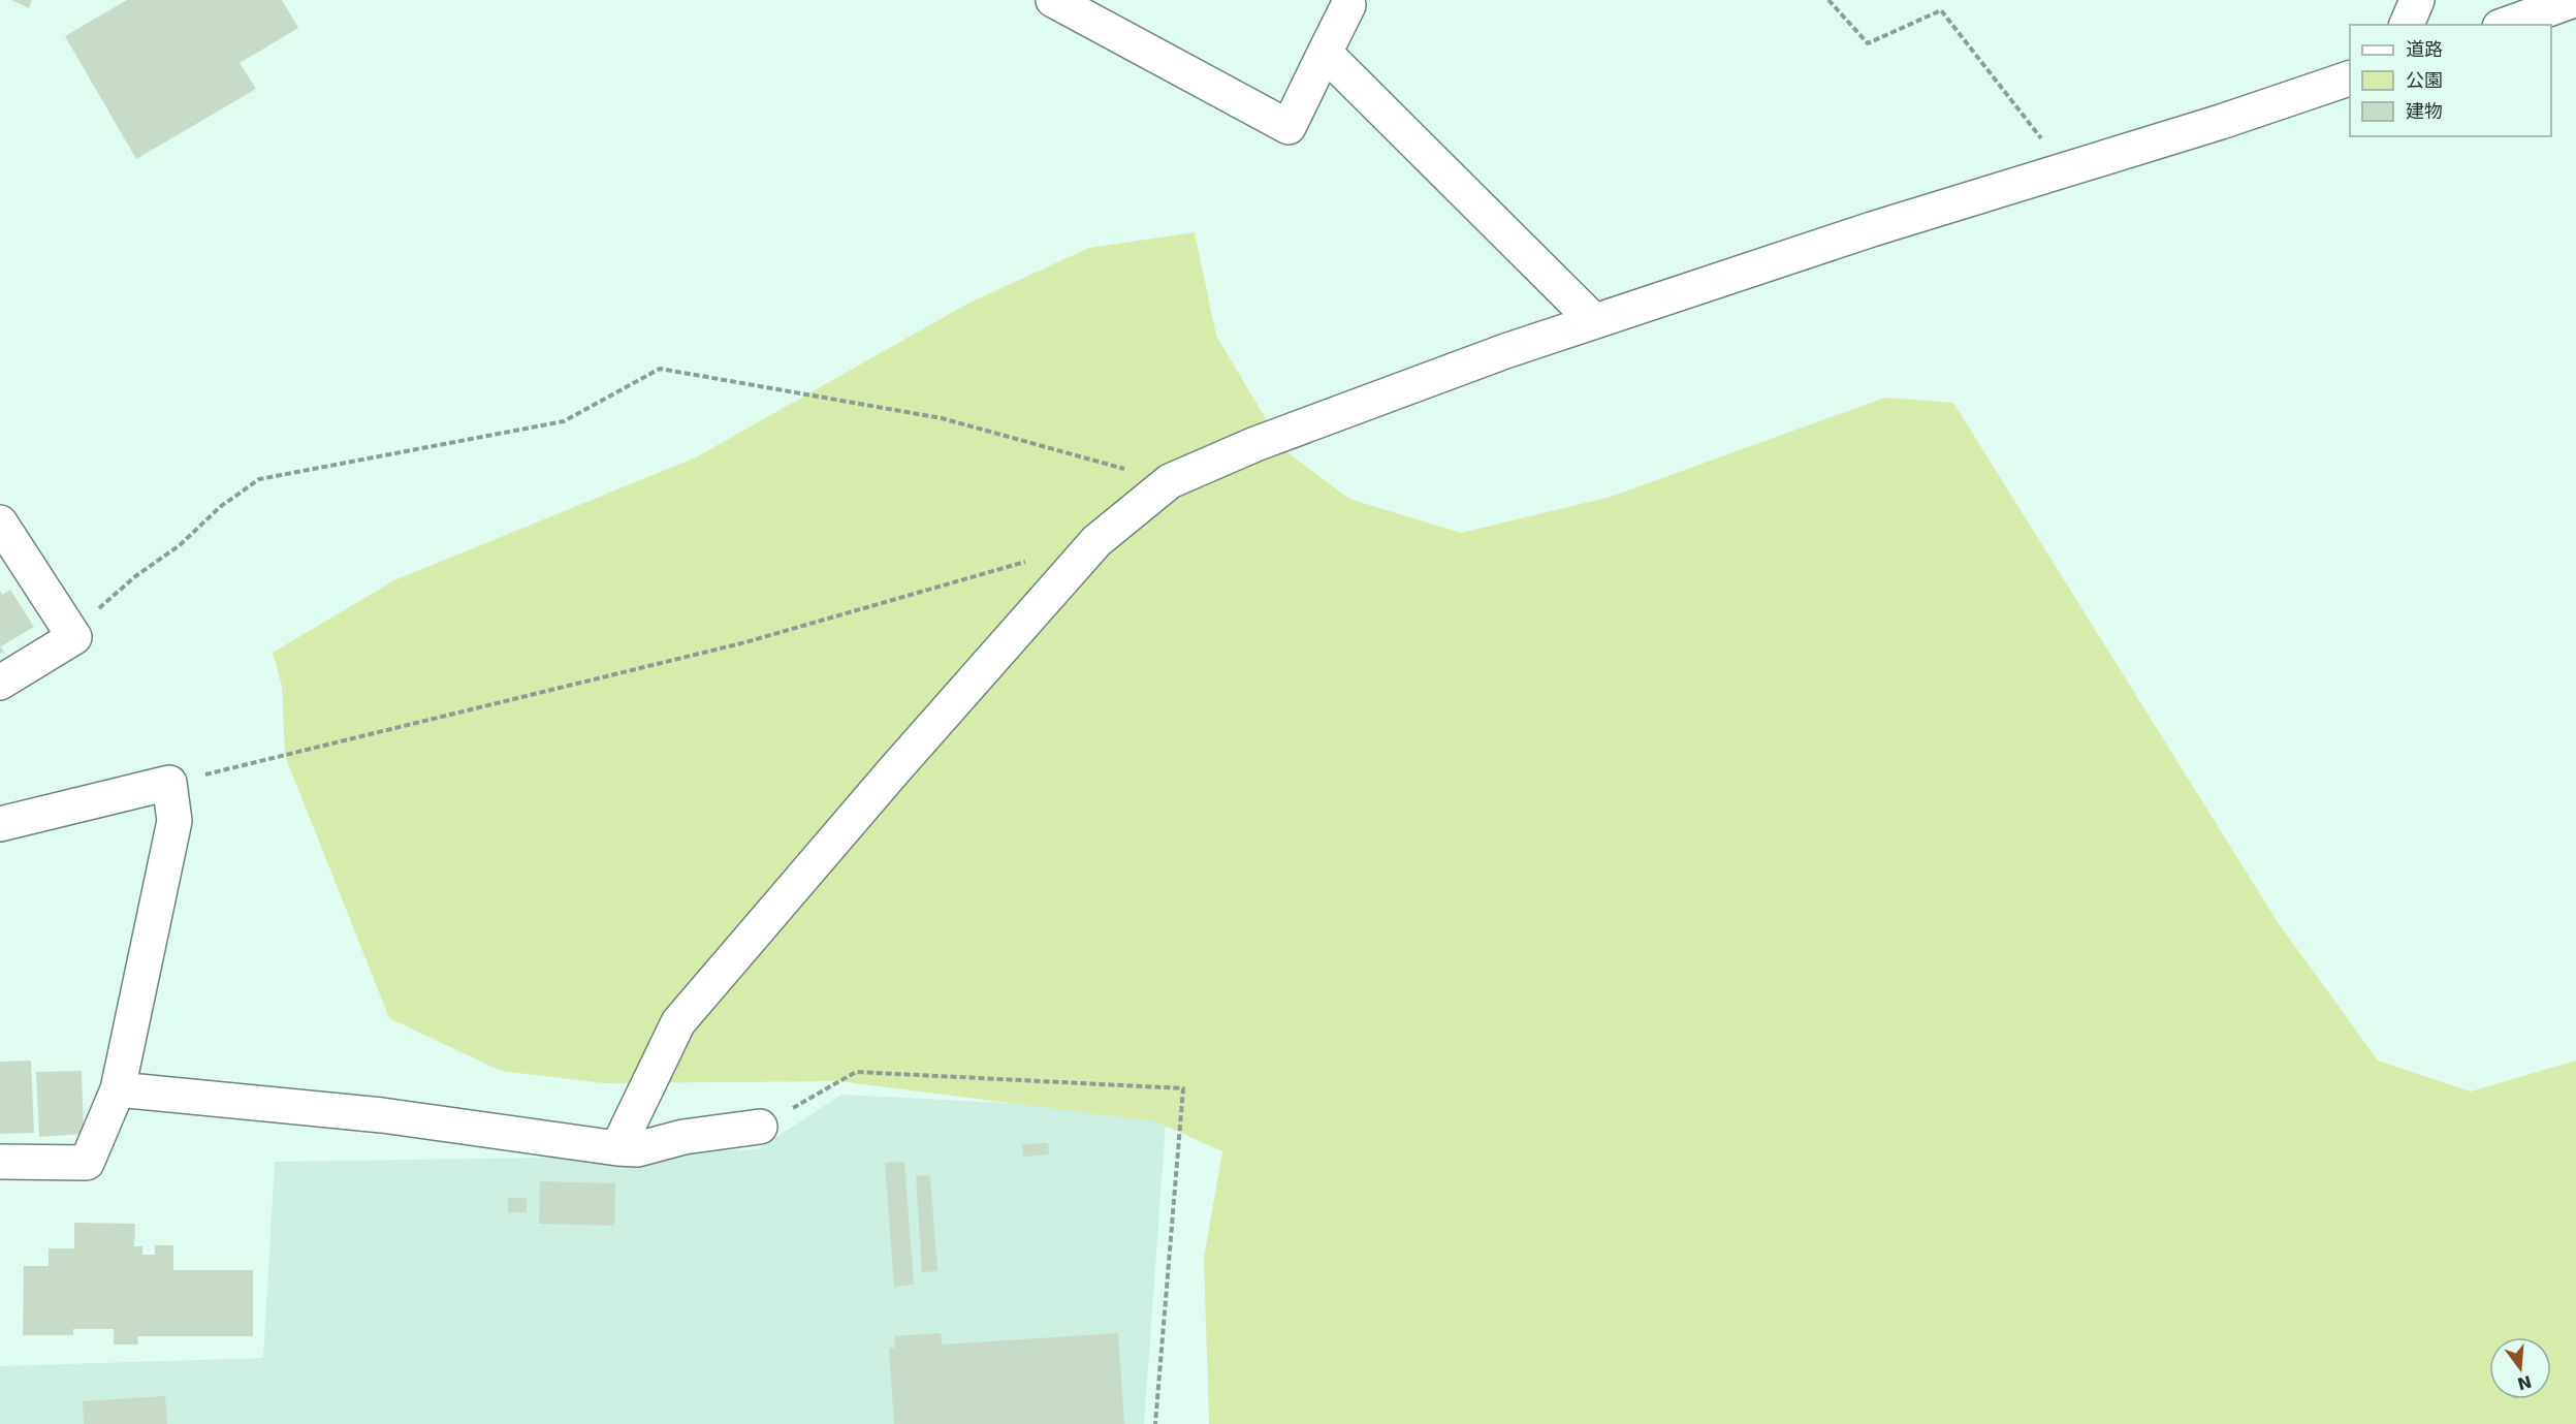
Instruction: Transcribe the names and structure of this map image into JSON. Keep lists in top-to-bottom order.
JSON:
{
  "legend": ["道路", "公園", "建物"],
  "north": "bottom"
}
